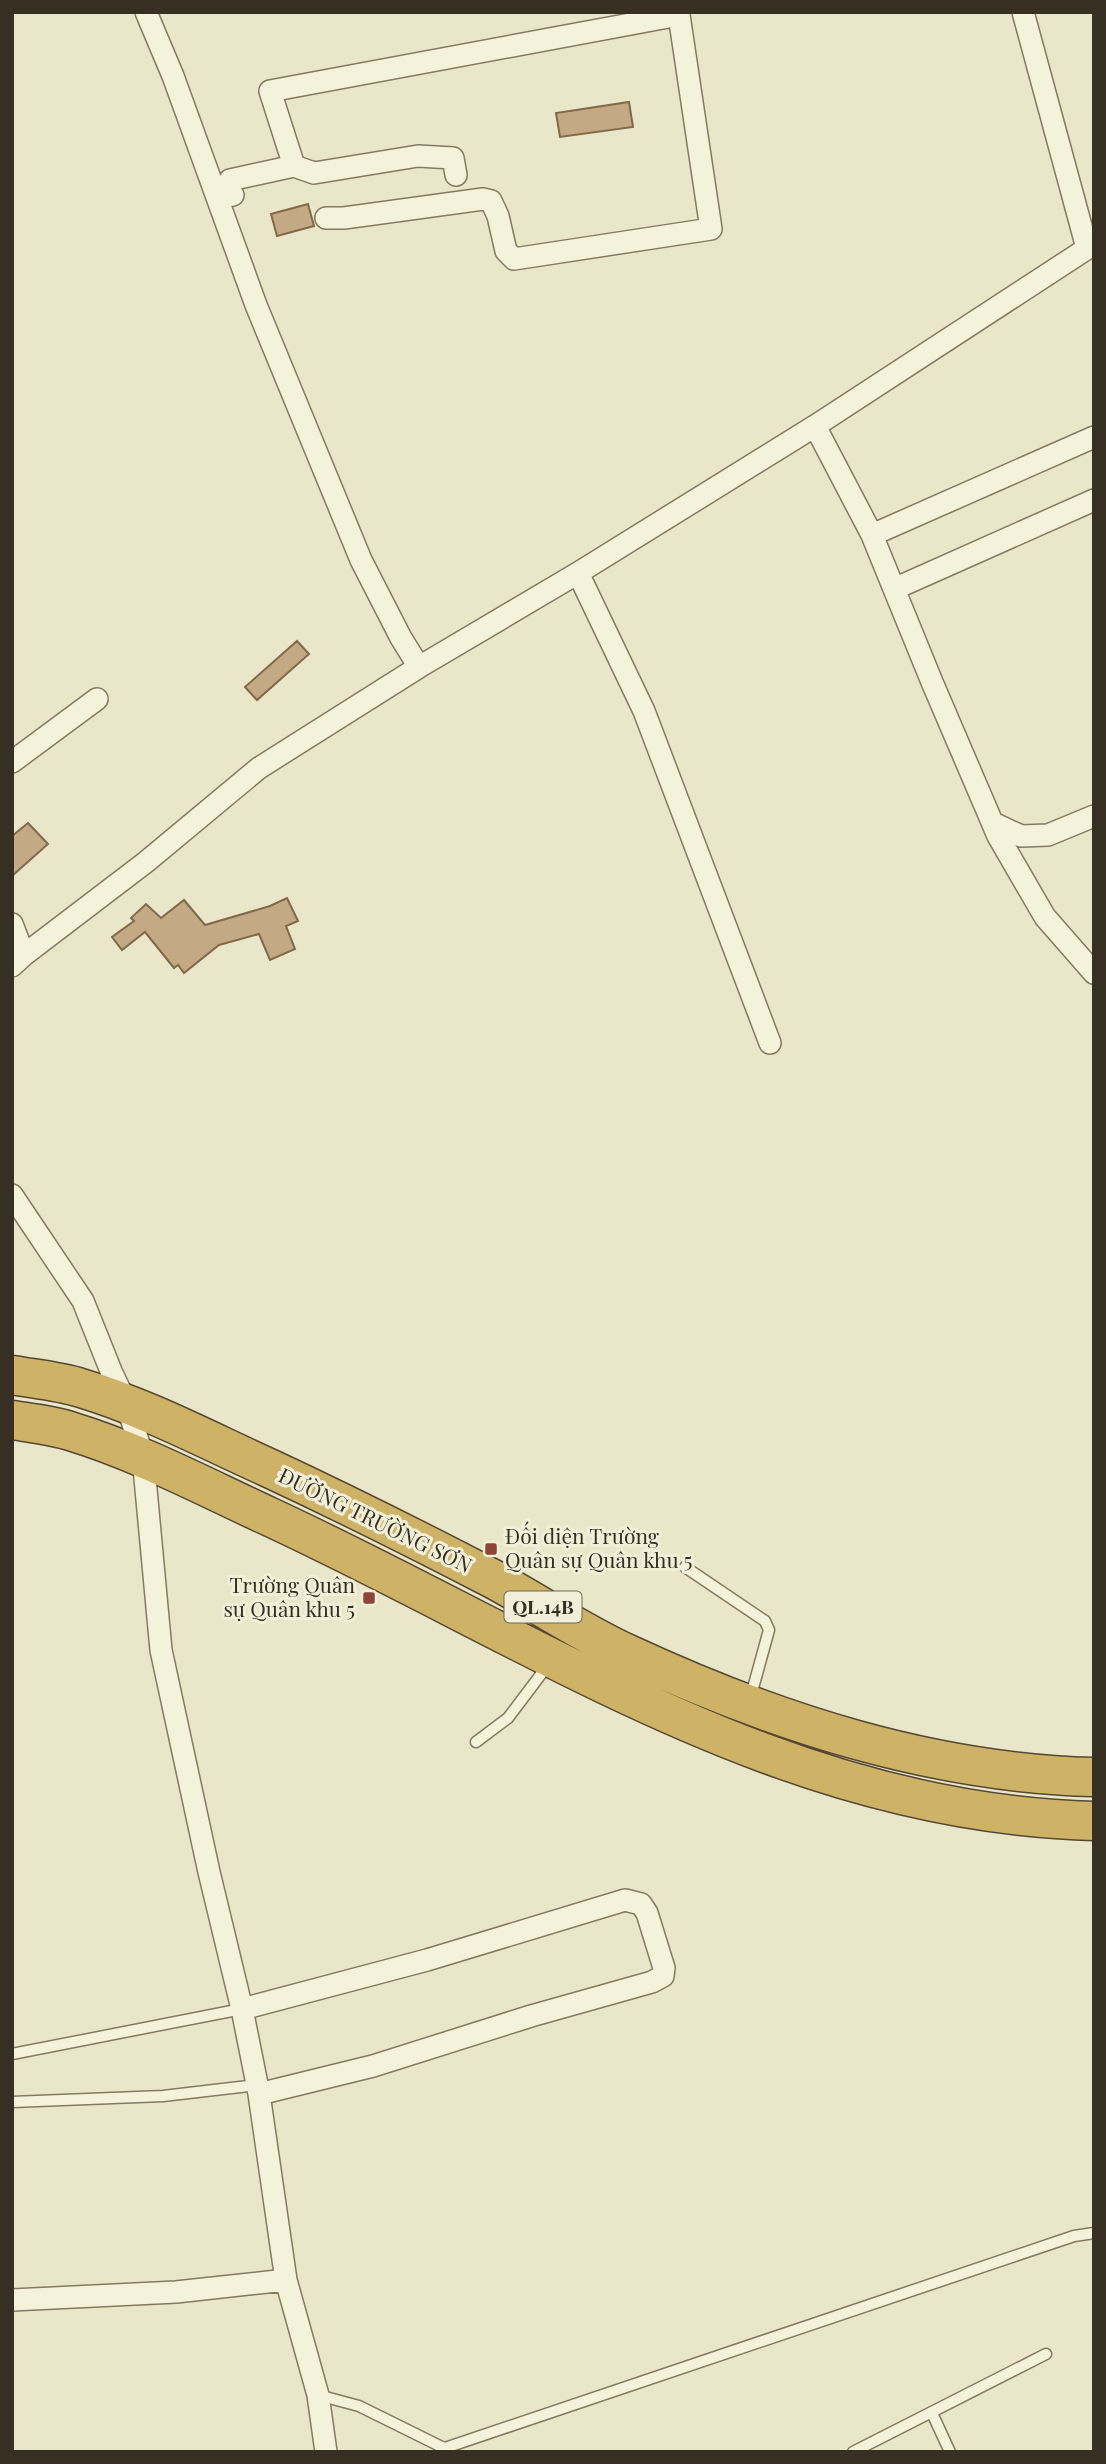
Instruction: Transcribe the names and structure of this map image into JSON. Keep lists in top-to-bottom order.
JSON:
{
  "streets": {
    "highway": ["ĐƯỜNG TRƯỜNG SƠN", "QL.14B"]
  },
  "places": {
    "transit": ["Đối diện Trường Quân sự Quân khu 5", "Trường Quân sự Quân khu 5"]
  }
}
